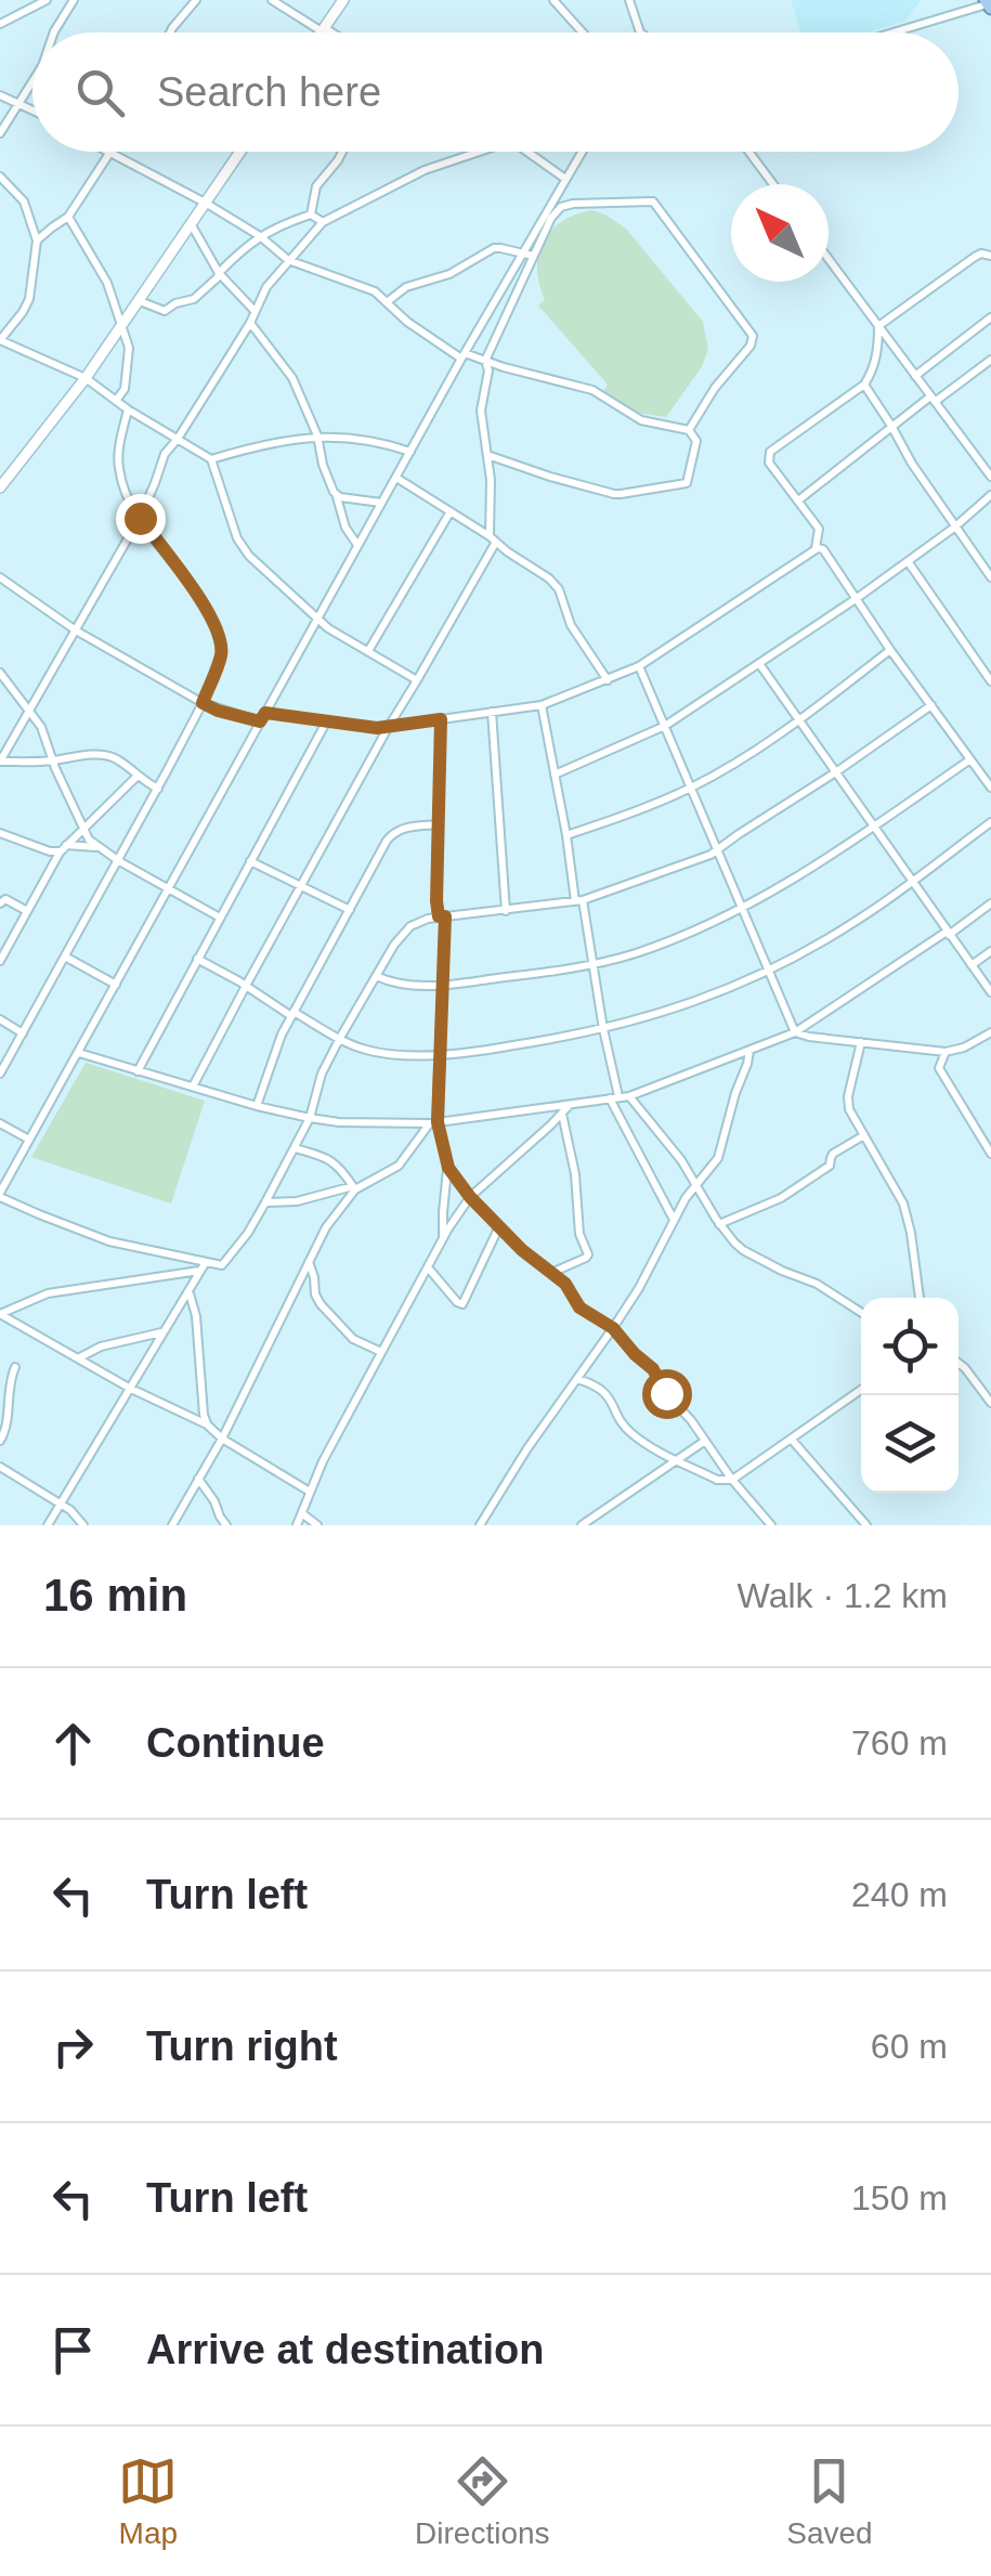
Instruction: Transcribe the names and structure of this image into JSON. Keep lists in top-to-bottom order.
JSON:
{
  "north": "top left",
  "page": {
    "search": "Search here",
    "heading": ["16 min", "Walk · 1.2 km"],
    "list": [
      ["Continue", "760 m"],
      ["Turn left", "240 m"],
      ["Turn right", "60 m"],
      ["Turn left", "150 m"],
      "Arrive at destination"
    ],
    "nav": ["Map", "Directions", "Saved"]
  }
}
